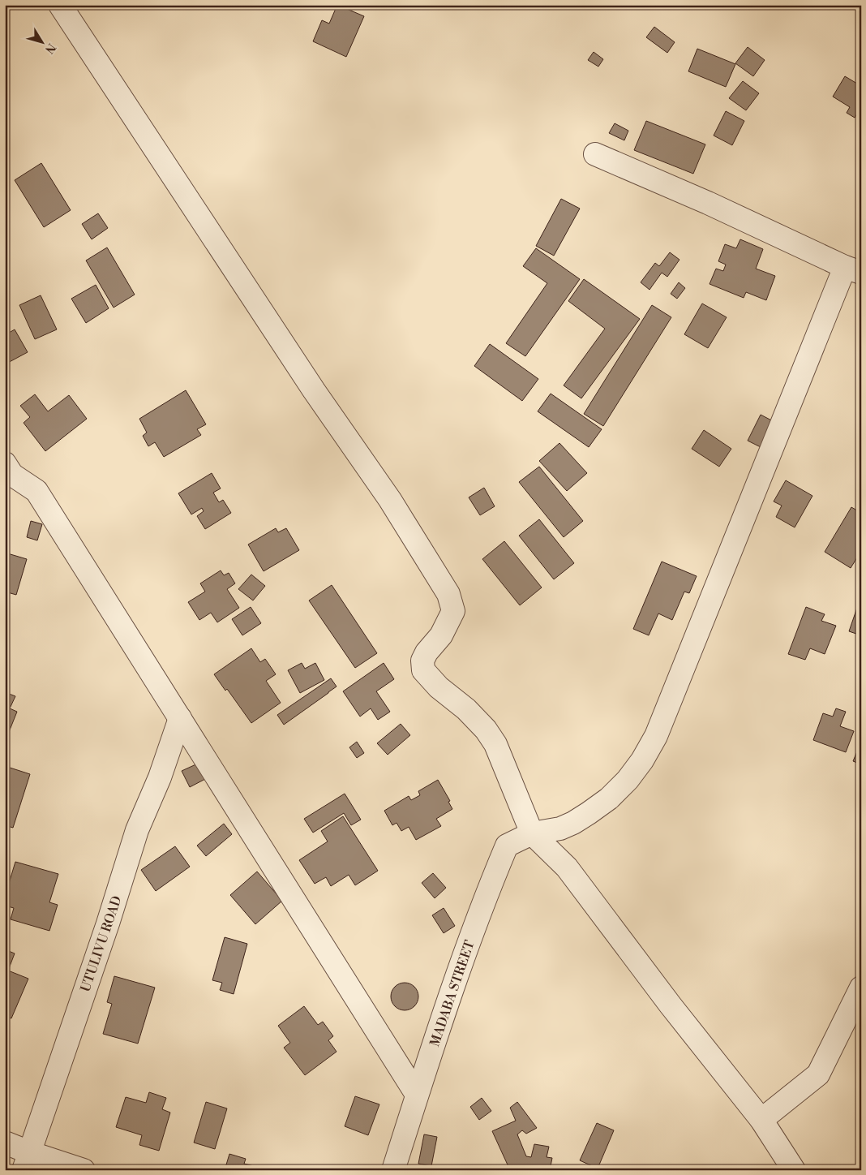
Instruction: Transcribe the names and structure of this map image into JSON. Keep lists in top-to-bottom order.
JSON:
{
  "streets": {
    "street": ["UTULIVU ROAD", "MADABA STREET"]
  },
  "north": "bottom right"
}
